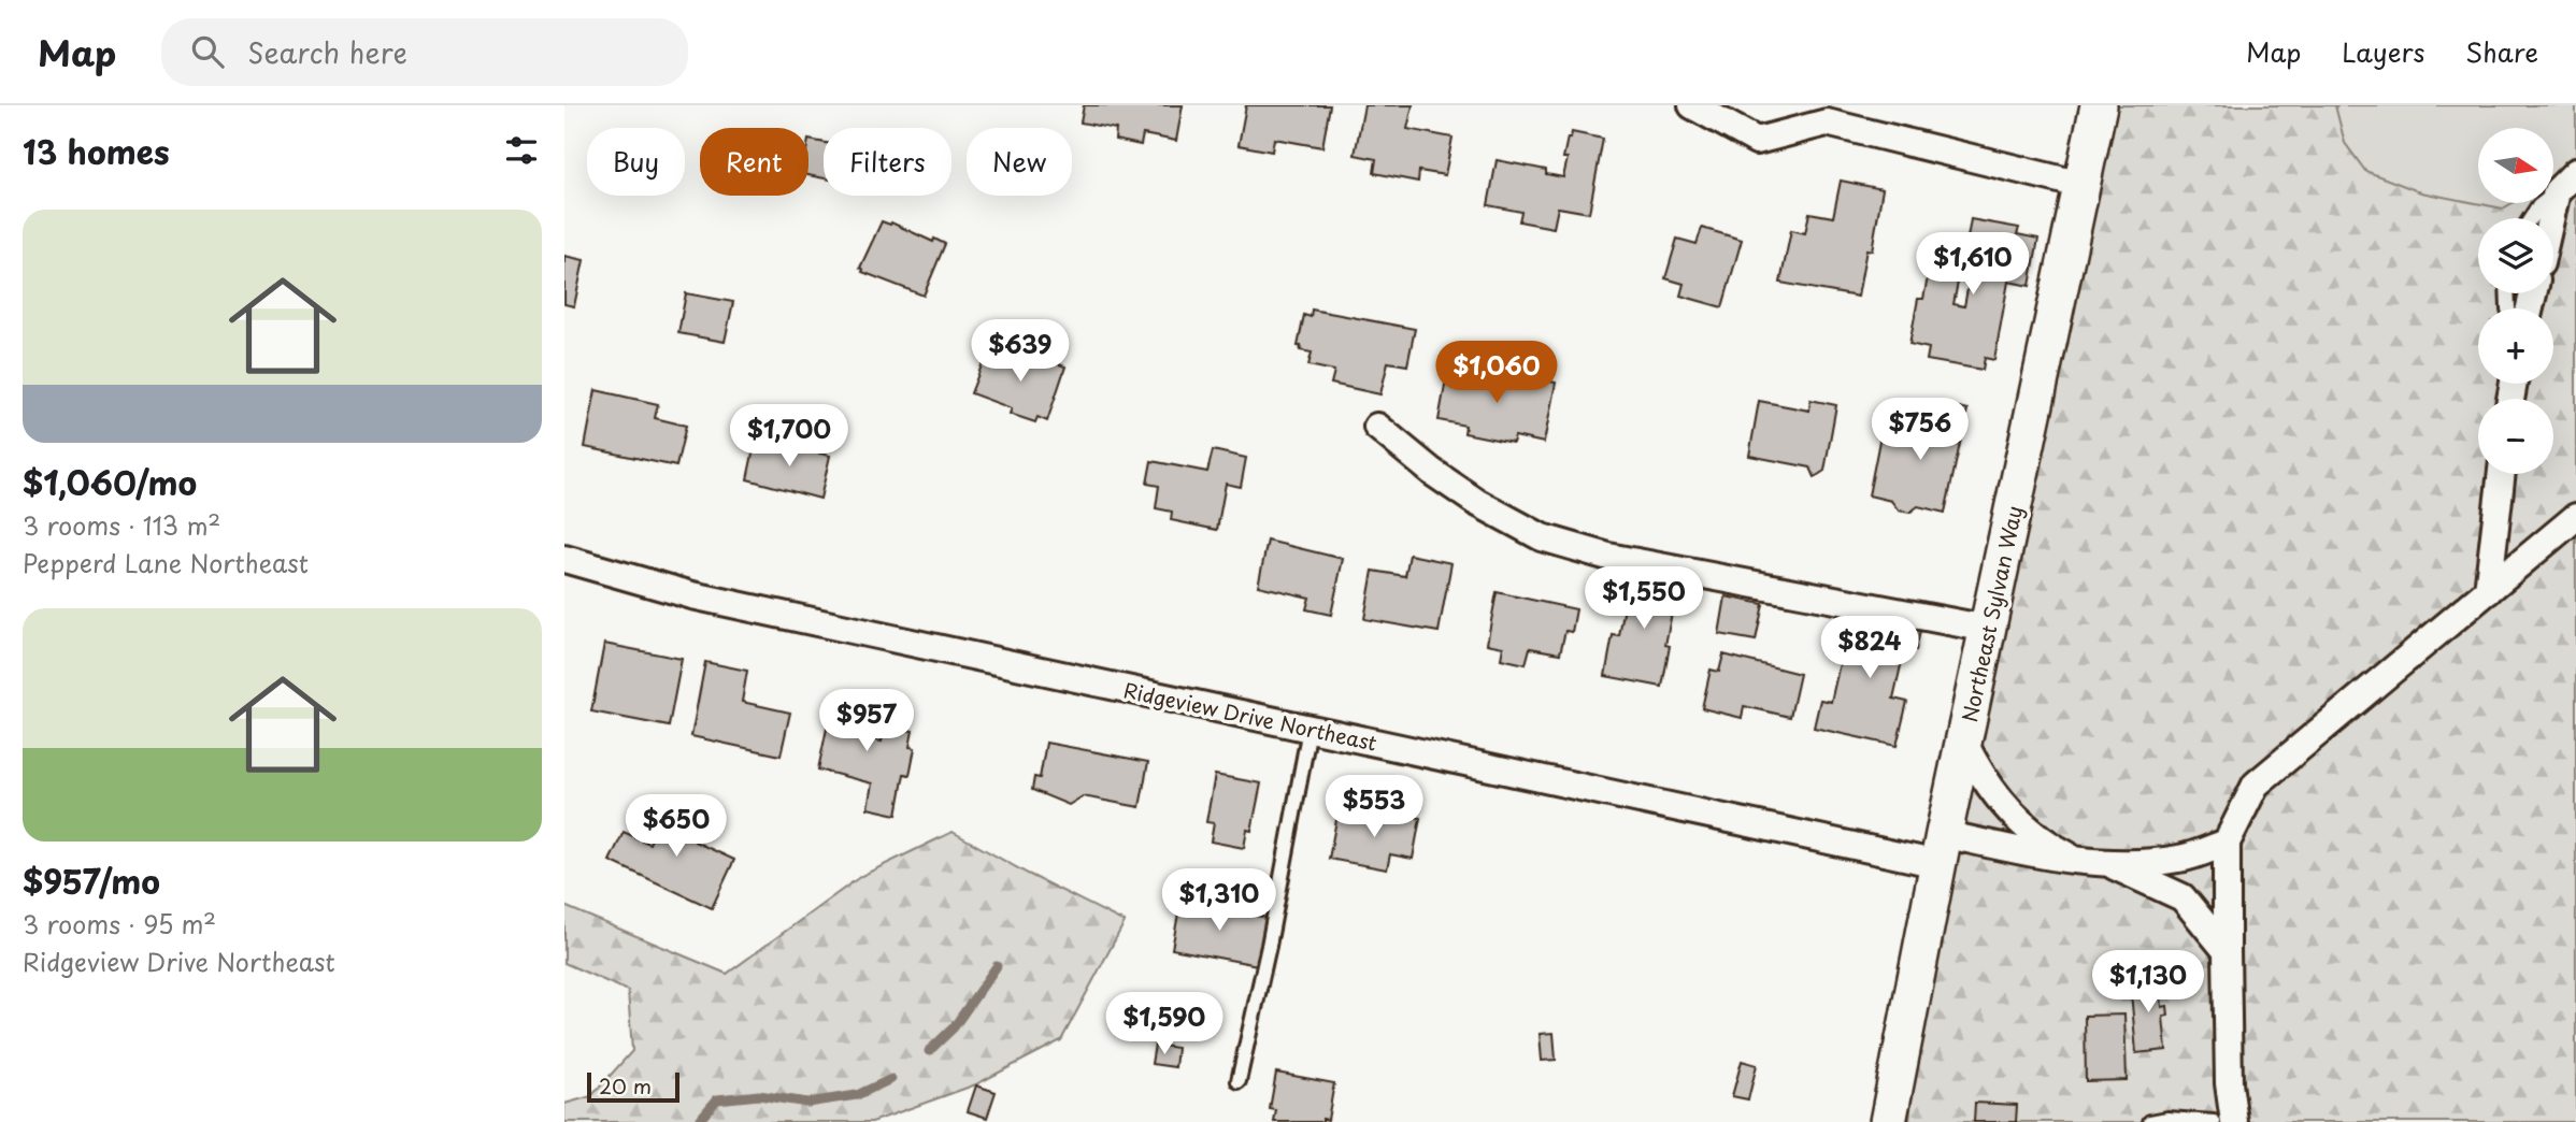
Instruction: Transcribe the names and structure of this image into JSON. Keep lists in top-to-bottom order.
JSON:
{
  "streets": {
    "main road": ["Northeast Sylvan Way"],
    "street": ["Ridgeview Drive Northeast"]
  },
  "crossings": [
    ["Northeast Sylvan Way", "Ridgeview Drive Northeast"]
  ],
  "scale_bar": "20 m",
  "north": "right",
  "page": {
    "header": "Map",
    "search": "Search here",
    "nav": ["Map", "Layers", "Share"],
    "heading": "13 homes",
    "map_buttons": ["+", "−"],
    "chip": [
      "Buy",
      "Rent",
      "Filters",
      "New"
    ],
    "list": [
      {
        "name": "$1,060/mo",
        "note": "3 rooms · 113 m² · Pepperd Lane Northeast"
      },
      {
        "name": "$957/mo",
        "note": "3 rooms · 95 m² · Ridgeview Drive Northeast"
      }
    ],
    "price": [
      "$1,610",
      "$639",
      "$1,060",
      "$756",
      "$1,700",
      "$1,550",
      "$824",
      "$957",
      "$553",
      "$650",
      "$1,310",
      "$1,130",
      "$1,590"
    ],
    "scale": "20 m"
  }
}
